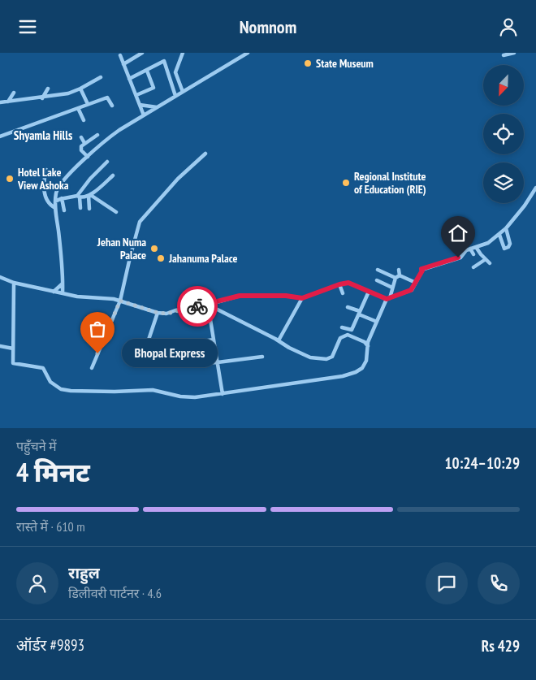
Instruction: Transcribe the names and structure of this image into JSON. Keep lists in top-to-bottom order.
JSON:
{
  "districts": ["Shyamla Hills"],
  "places": [
    "State Museum",
    "Hotel Lake View Ashoka",
    "Regional Institute of Education (RIE)",
    "Jehan Numa Palace",
    "Jahanuma Palace",
    "Bhopal Express"
  ],
  "north": "bottom left",
  "page": {
    "header": "Nomnom",
    "bubble": "Bhopal Express",
    "heading": ["4 मिनट", "पहुँचने में", "10:24–10:29"],
    "panel": [
      "राहुल",
      "डिलीवरी पार्टनर · 4.6",
      "ऑर्डर #9893",
      "Rs 429"
    ],
    "bar": "रास्ते में · 610 m"
  }
}
